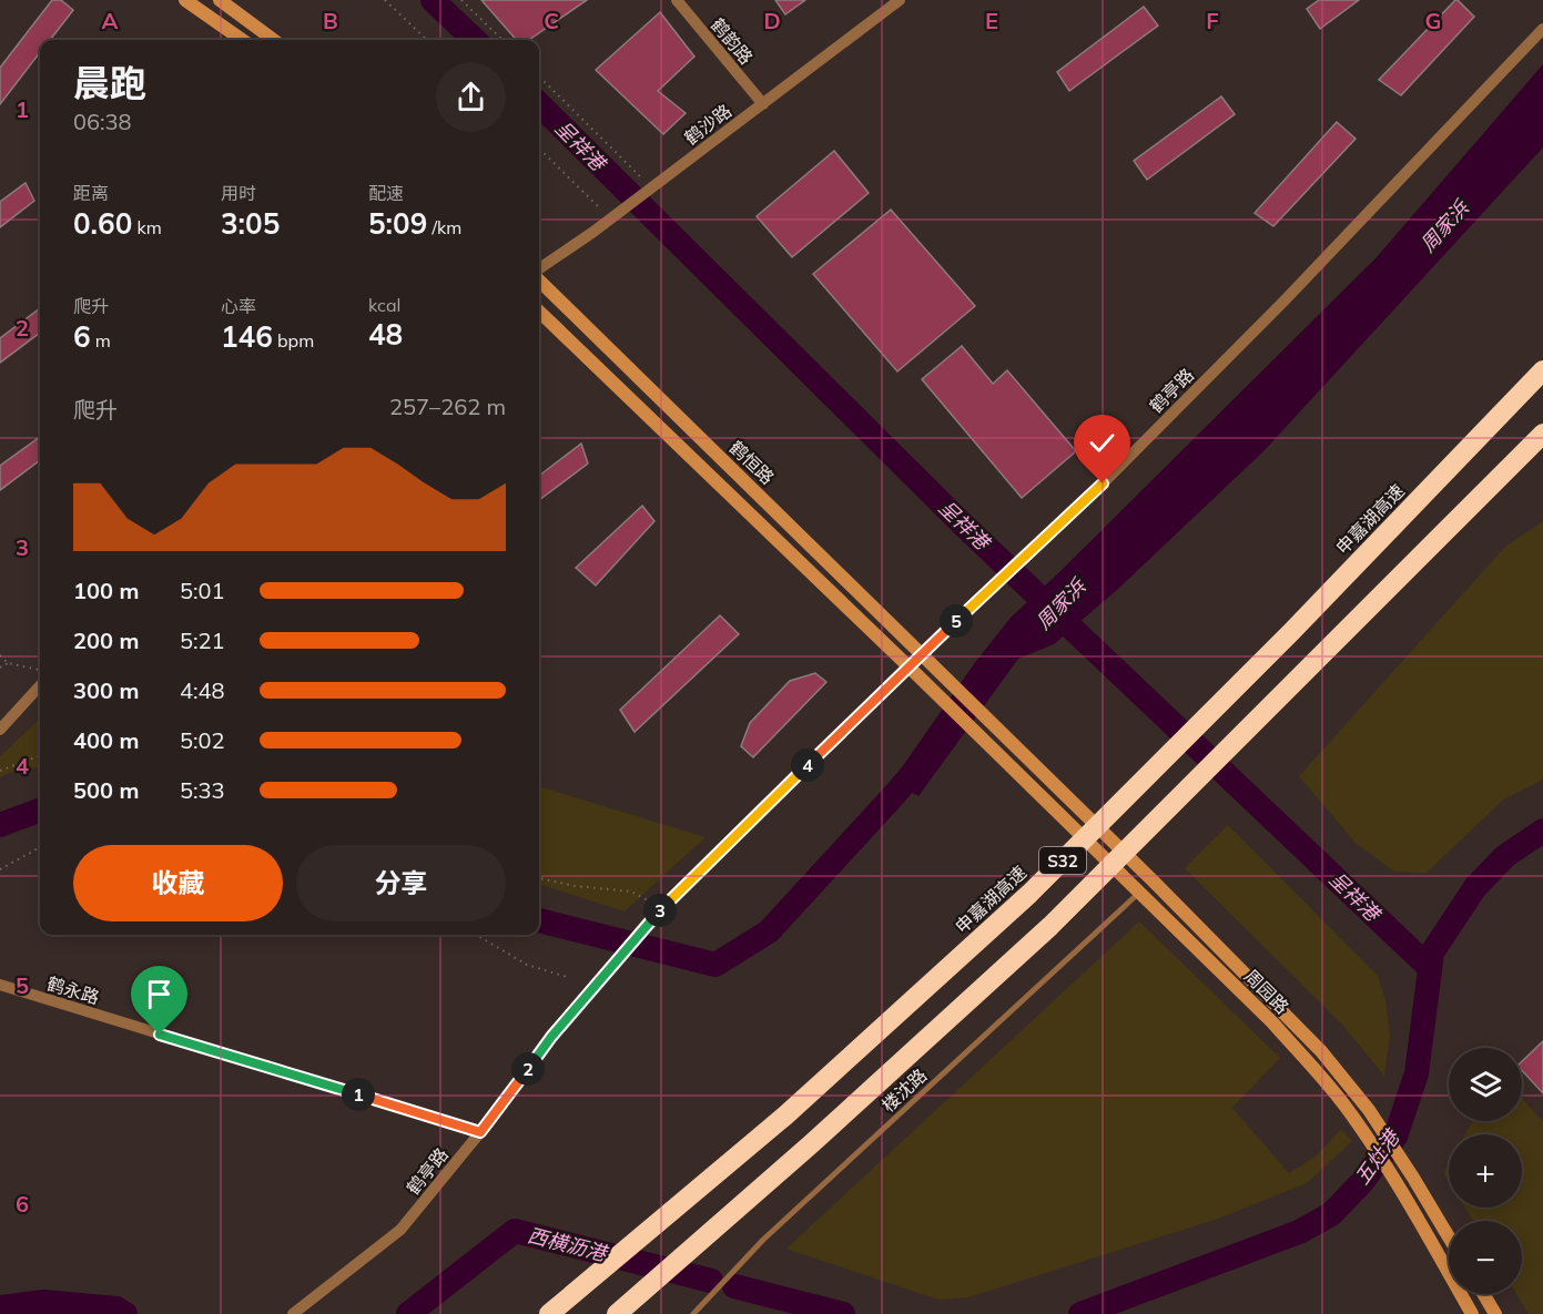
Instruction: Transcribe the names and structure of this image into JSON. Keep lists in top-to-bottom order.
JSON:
{
  "streets": {
    "highway": ["申嘉湖高速", "S32"],
    "street": [
      "鹤韵路",
      "鹤沙路",
      "鹤亭路",
      "鹤恒路",
      "鹤永路",
      "周园路"
    ],
    "lane": ["楼沈路"]
  },
  "crossings": [
    ["鹤韵路", "鹤沙路"],
    ["鹤亭路", "鹤恒路"],
    ["鹤亭路", "鹤永路"],
    ["鹤亭路", "周园路"],
    ["鹤恒路", "周园路"],
    ["周园路", "楼沈路"]
  ],
  "water": [
    "呈祥港",
    "周家浜",
    "五灶港",
    "西横沥港"
  ],
  "page": {
    "heading": ["晨跑", "06:38"],
    "stats": [
      ["距离", "0.60 km"],
      ["用时", "3:05"],
      ["配速", "5:09 /km"],
      ["爬升", "6 m"],
      ["心率", "146 bpm"],
      ["kcal", "48"]
    ],
    "chart": ["爬升", "257–262 m"],
    "list": [
      {
        "name": "100 m",
        "note": "5:01"
      },
      {
        "name": "200 m",
        "note": "5:21"
      },
      {
        "name": "300 m",
        "note": "4:48"
      },
      {
        "name": "400 m",
        "note": "5:02"
      },
      {
        "name": "500 m",
        "note": "5:33"
      }
    ],
    "pins": [
      "5",
      "4",
      "3",
      "2",
      "1"
    ],
    "buttons": ["收藏", "分享"],
    "map_buttons": ["+", "−"]
  },
  "grid": {
    "columns": [
      "A",
      "B",
      "C",
      "D",
      "E",
      "F",
      "G"
    ],
    "rows": [
      "1",
      "2",
      "3",
      "4",
      "5",
      "6"
    ]
  }
}
